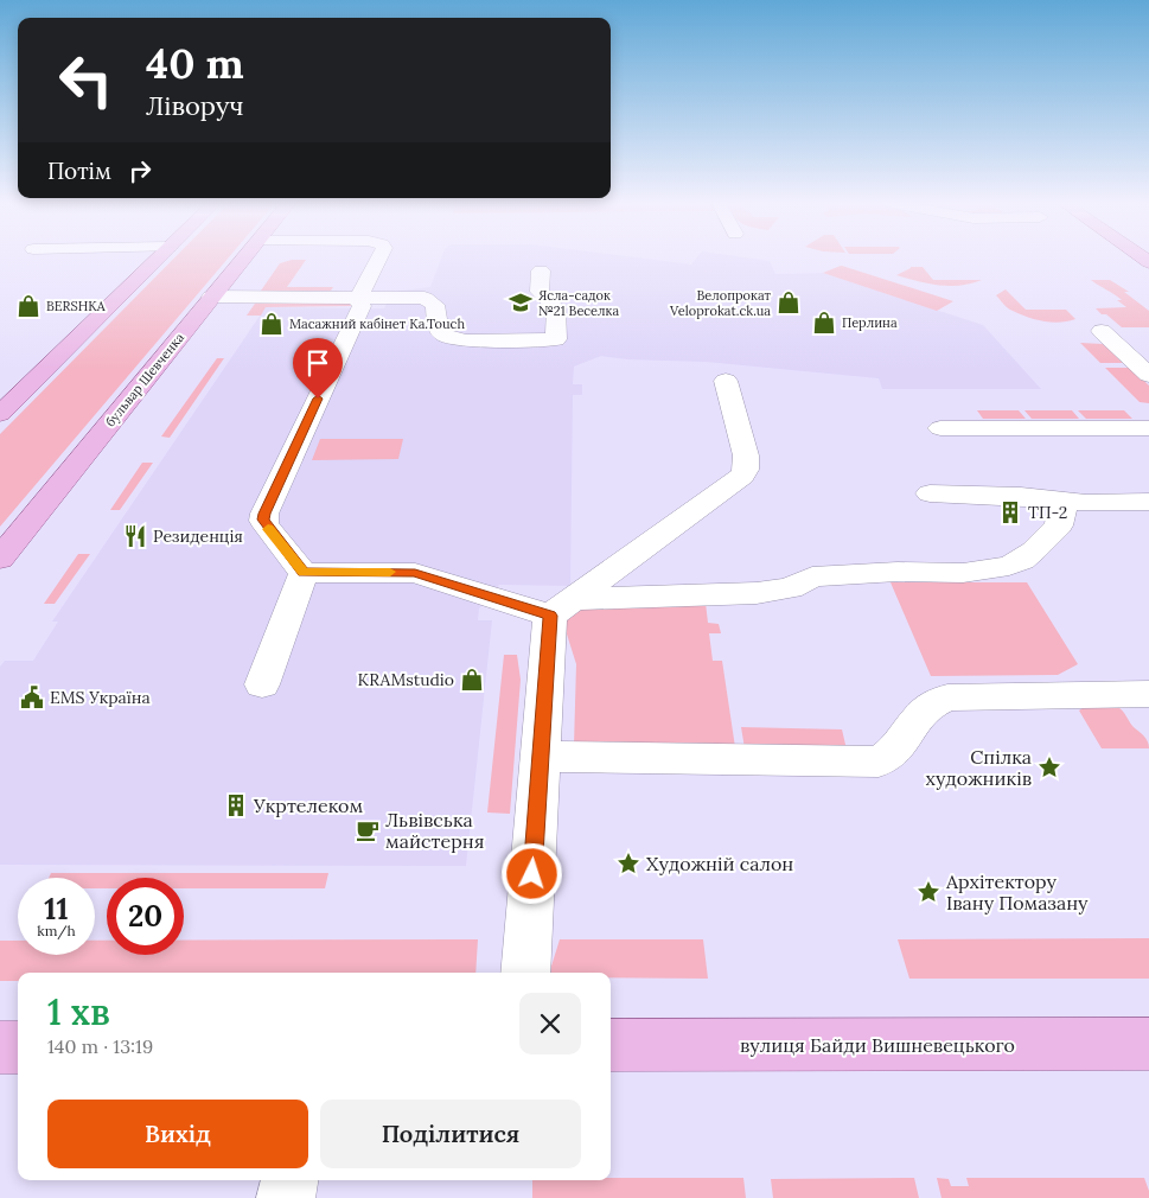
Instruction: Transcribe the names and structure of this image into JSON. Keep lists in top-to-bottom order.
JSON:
{
  "streets": {
    "main road": ["бульвар Шевченка", "вулиця Байди Вишневецького"]
  },
  "places": {
    "school or university": ["Ясла-садок №21 Веселка"],
    "shop": [
      "Велопрокат Veloprokat.ck.ua",
      "BERSHKA",
      "Перлина",
      "Масажний кабінет Ka.Touch",
      "KRAMstudio"
    ],
    "building": ["ТП-2", "Укртелеком"],
    "restaurant": ["Резиденція"],
    "public building": ["EMS Україна"],
    "place": ["Спілка художників", "Художній салон", "Архітектору Івану Помазану"],
    "cafe": ["Львівська майстерня"]
  },
  "page": {
    "turn": ["40 m", "Ліворуч"],
    "then": "Потім",
    "speed": "11 km/h",
    "limit": "20",
    "heading": ["1 хв", "140 m · 13:19"],
    "buttons": ["Вихід", "Поділитися"]
  }
}
